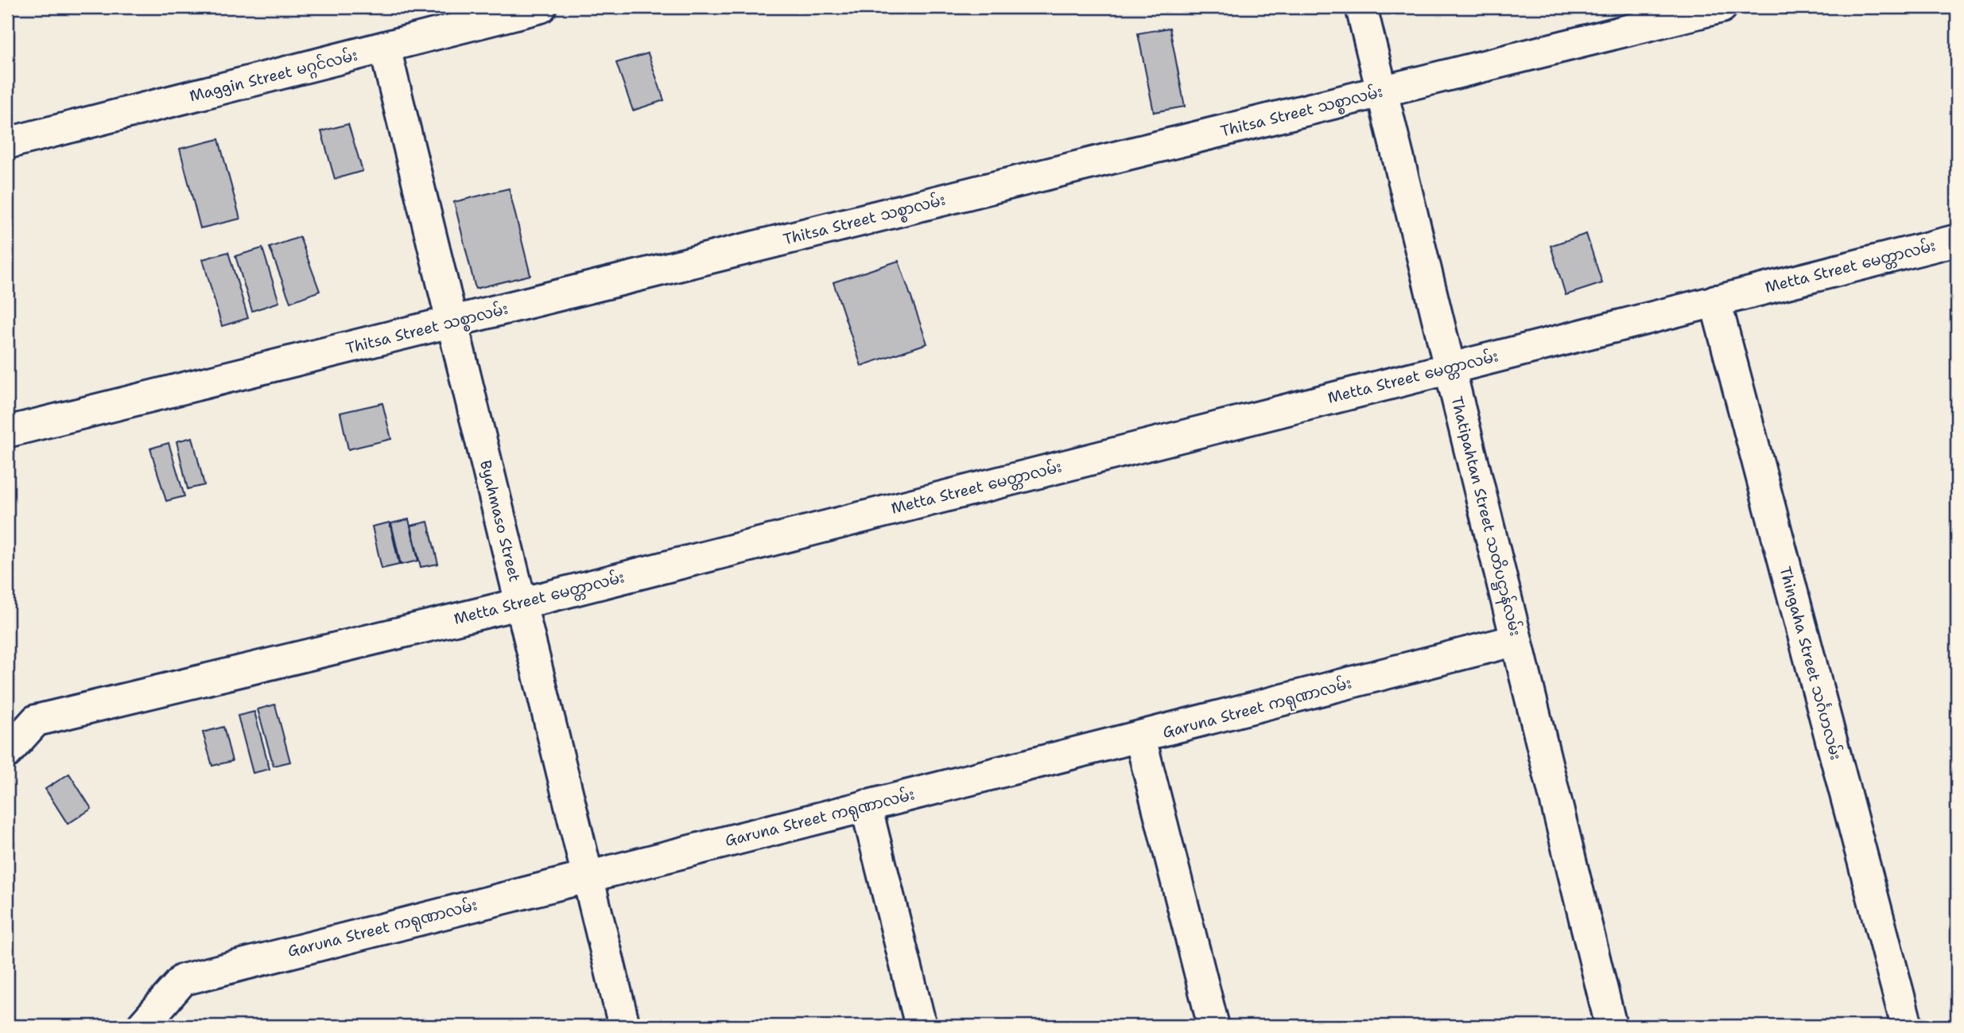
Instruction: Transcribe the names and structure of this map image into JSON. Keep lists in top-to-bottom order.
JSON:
{
  "streets": {
    "street": [
      "Maggin Street မဂ္ဂင်လမ်း",
      "Thitsa Street သစ္စာလမ်း",
      "Metta Street မေတ္တာလမ်း",
      "Thatipahtan Street သတိပဋ္ဌာန်လမ်း",
      "Byahmaso Street",
      "Thingaha Street သင်္ဂဟလမ်း",
      "Garuna Street ကရုဏာလမ်း"
    ]
  },
  "crossings": [
    ["Maggin Street မဂ္ဂင်လမ်း", "Byahmaso Street"],
    ["Thitsa Street သစ္စာလမ်း", "Thatipahtan Street သတိပဋ္ဌာန်လမ်း"],
    ["Thitsa Street သစ္စာလမ်း", "Byahmaso Street"],
    ["Metta Street မေတ္တာလမ်း", "Thatipahtan Street သတိပဋ္ဌာန်လမ်း"],
    ["Metta Street မေတ္တာလမ်း", "Byahmaso Street"],
    ["Metta Street မေတ္တာလမ်း", "Thingaha Street သင်္ဂဟလမ်း"],
    ["Thatipahtan Street သတိပဋ္ဌာန်လမ်း", "Garuna Street ကရုဏာလမ်း"],
    ["Byahmaso Street", "Garuna Street ကရုဏာလမ်း"]
  ]
}
